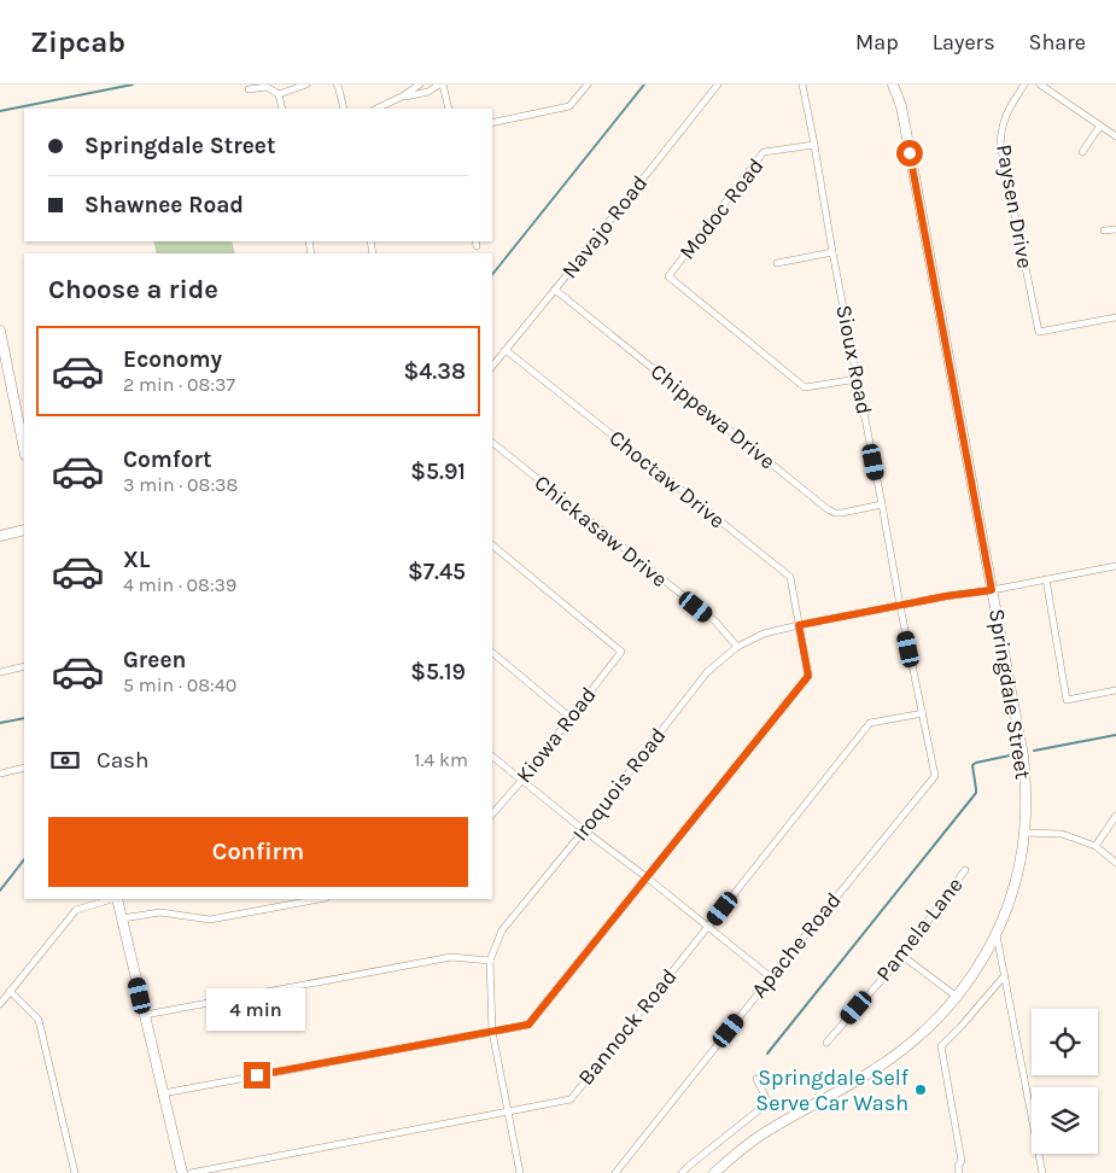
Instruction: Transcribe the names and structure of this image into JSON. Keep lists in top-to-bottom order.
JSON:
{
  "streets": {
    "main road": ["Springdale Street"],
    "street": [
      "Paysen Drive",
      "Modoc Road",
      "Navajo Road",
      "Sioux Road",
      "Chippewa Drive",
      "Choctaw Drive",
      "Chickasaw Drive",
      "Kiowa Road",
      "Iroquois Road",
      "Pamela Lane",
      "Apache Road",
      "Bannock Road"
    ]
  },
  "crossings": [
    ["Modoc Road", "Sioux Road"],
    ["Navajo Road", "Chippewa Drive"],
    ["Navajo Road", "Choctaw Drive"],
    ["Sioux Road", "Chippewa Drive"],
    ["Sioux Road", "Iroquois Road"],
    ["Sioux Road", "Apache Road"],
    ["Sioux Road", "Bannock Road"],
    ["Choctaw Drive", "Iroquois Road"],
    ["Chickasaw Drive", "Iroquois Road"],
    ["Springdale Street", "Iroquois Road"]
  ],
  "places": ["Springdale Self Serve Car Wash"],
  "page": {
    "header": "Zipcab",
    "nav": ["Map", "Layers", "Share"],
    "banner": ["Springdale Street", "Shawnee Road"],
    "heading": "Choose a ride",
    "list": [
      {
        "name": "Economy",
        "note": "2 min · 08:37",
        "value": "$4.38"
      },
      {
        "name": "Comfort",
        "note": "3 min · 08:38",
        "value": "$5.91"
      },
      {
        "name": "XL",
        "note": "4 min · 08:39",
        "value": "$7.45"
      },
      {
        "name": "Green",
        "note": "5 min · 08:40",
        "value": "$5.19"
      }
    ],
    "pay": ["Cash", "1.4 km"],
    "buttons": "Confirm",
    "bubble": "4 min"
  }
}
